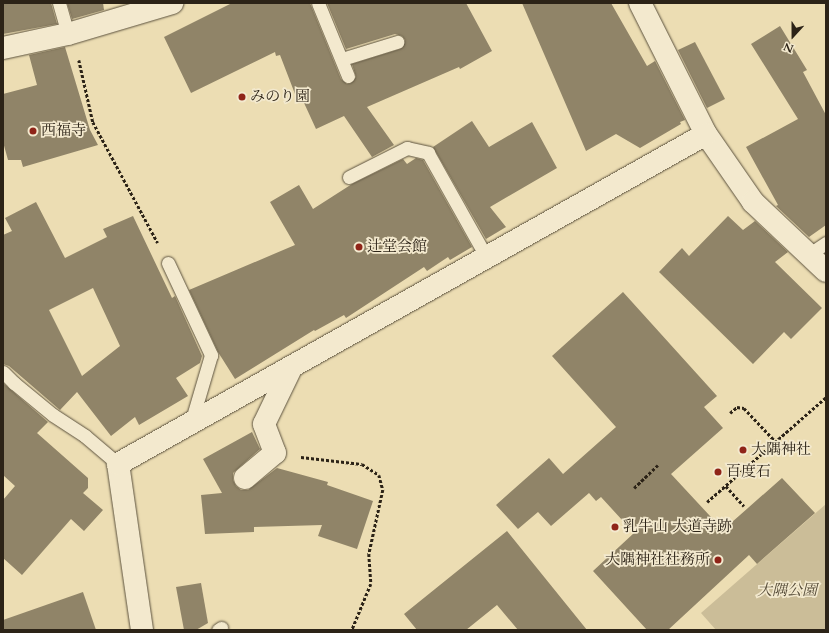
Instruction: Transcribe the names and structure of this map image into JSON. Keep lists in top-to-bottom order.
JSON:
{
  "parks": ["大隅公園"],
  "places": [
    "みのり園",
    "西福寺",
    "辻堂会館",
    "大隅神社",
    "百度石",
    "乳牛山 大道寺跡",
    "大隅神社社務所"
  ],
  "north": "bottom"
}
